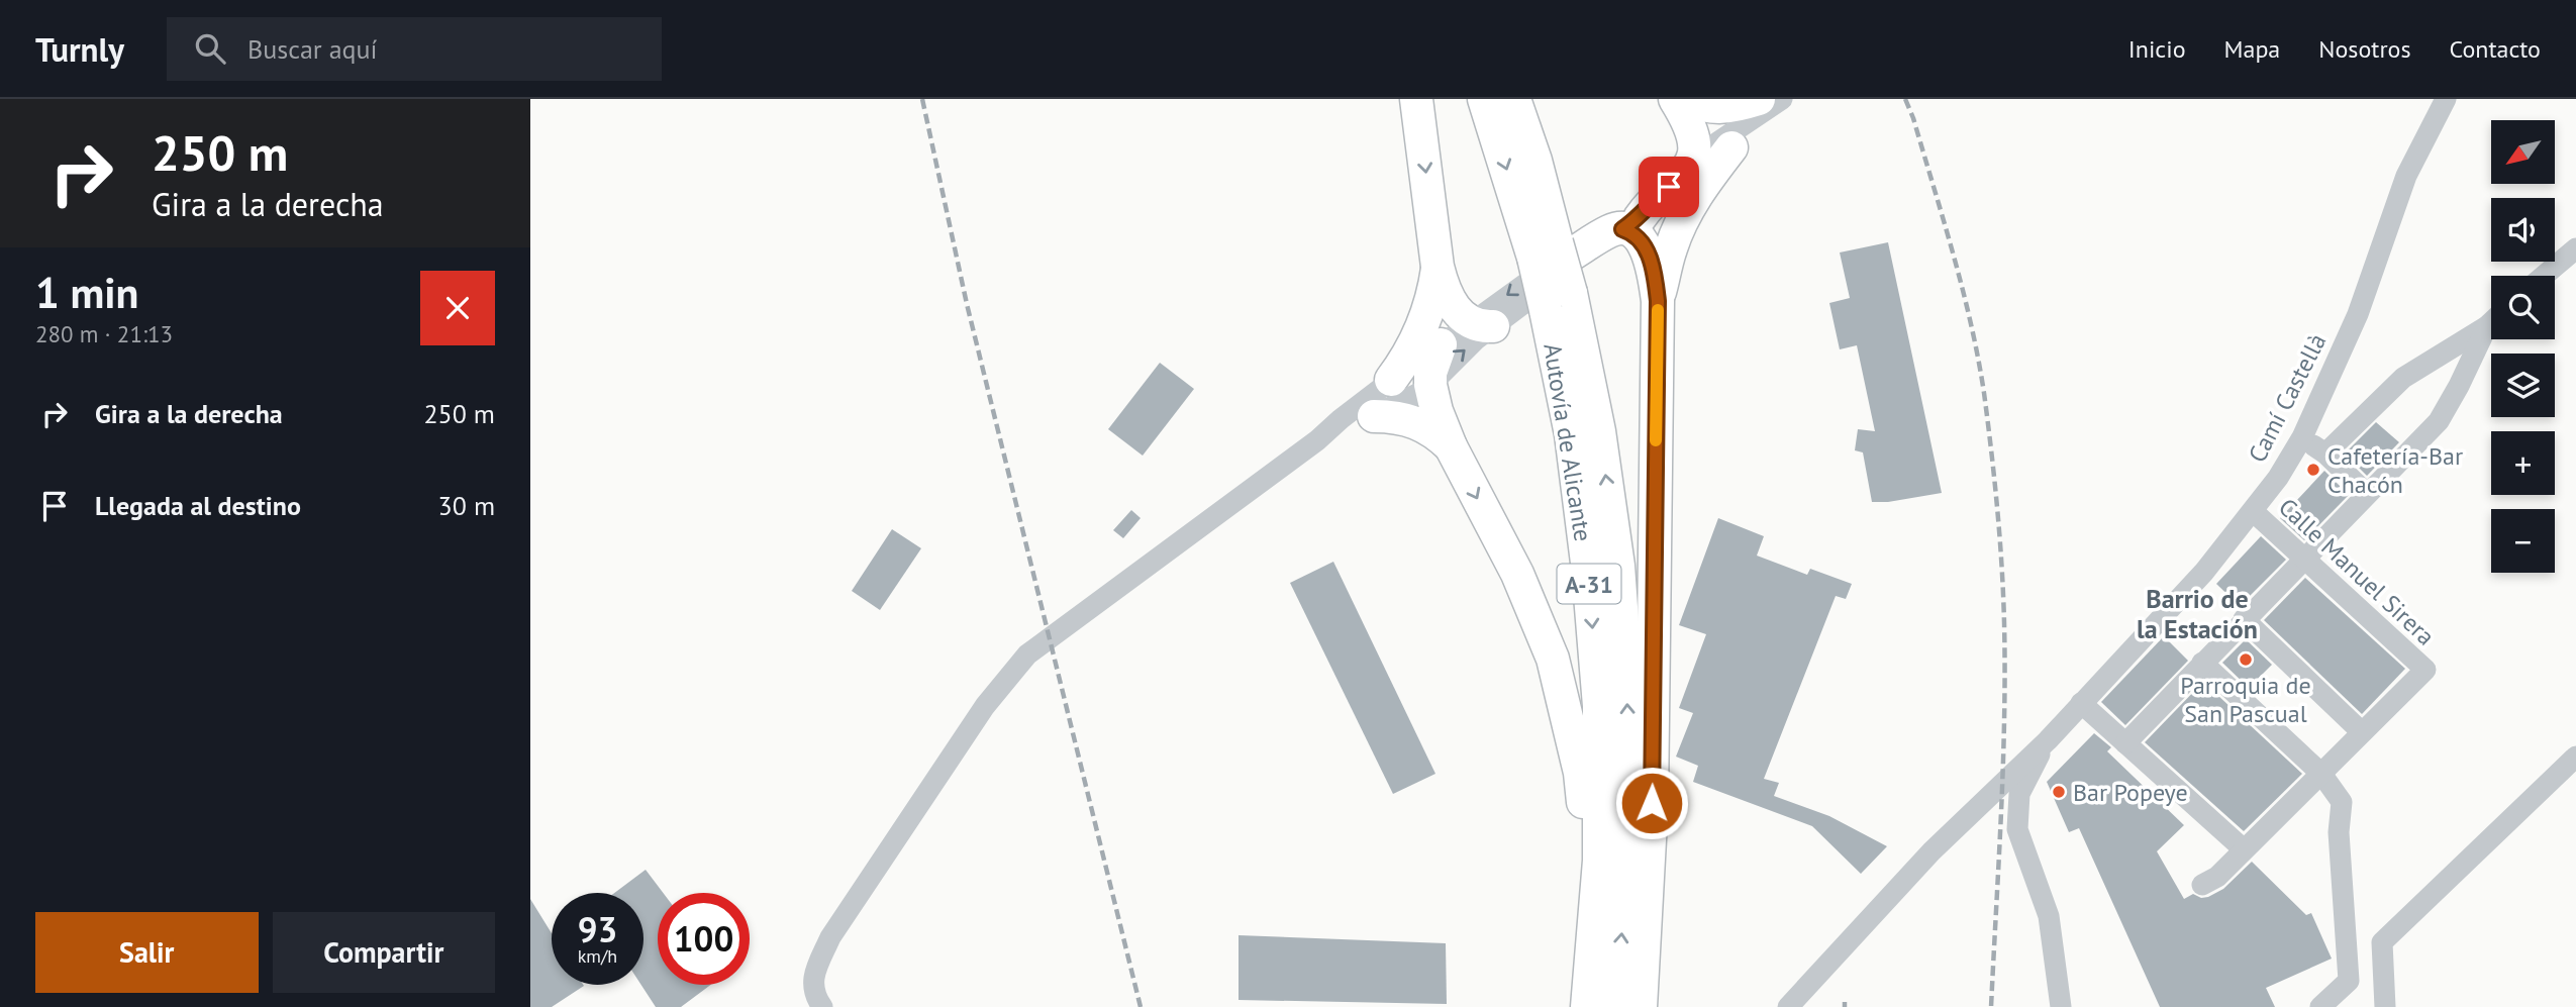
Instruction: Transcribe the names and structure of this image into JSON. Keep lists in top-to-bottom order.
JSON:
{
  "streets": {
    "highway": ["Autovía de Alicante", "A-31"],
    "street": ["Camí Castellà", "Calle Manuel Sirera"]
  },
  "crossings": [
    ["Camí Castellà", "Calle Manuel Sirera"]
  ],
  "districts": ["Barrio de la Estación"],
  "places": ["Cafetería-Bar Chacón", "Parroquia de San Pascual", "Bar Popeye"],
  "north": "bottom left",
  "page": {
    "header": "Turnly",
    "search": "Buscar aquí",
    "nav": [
      "Inicio",
      "Mapa",
      "Nosotros",
      "Contacto"
    ],
    "turn": ["250 m", "Gira a la derecha"],
    "map_buttons": ["+", "−"],
    "heading": ["1 min", "280 m · 21:13"],
    "list": [
      {
        "name": "Gira a la derecha",
        "value": "250 m"
      },
      {
        "name": "Llegada al destino",
        "value": "30 m"
      }
    ],
    "speed": "93 km/h",
    "limit": "100",
    "buttons": ["Salir", "Compartir"]
  }
}
